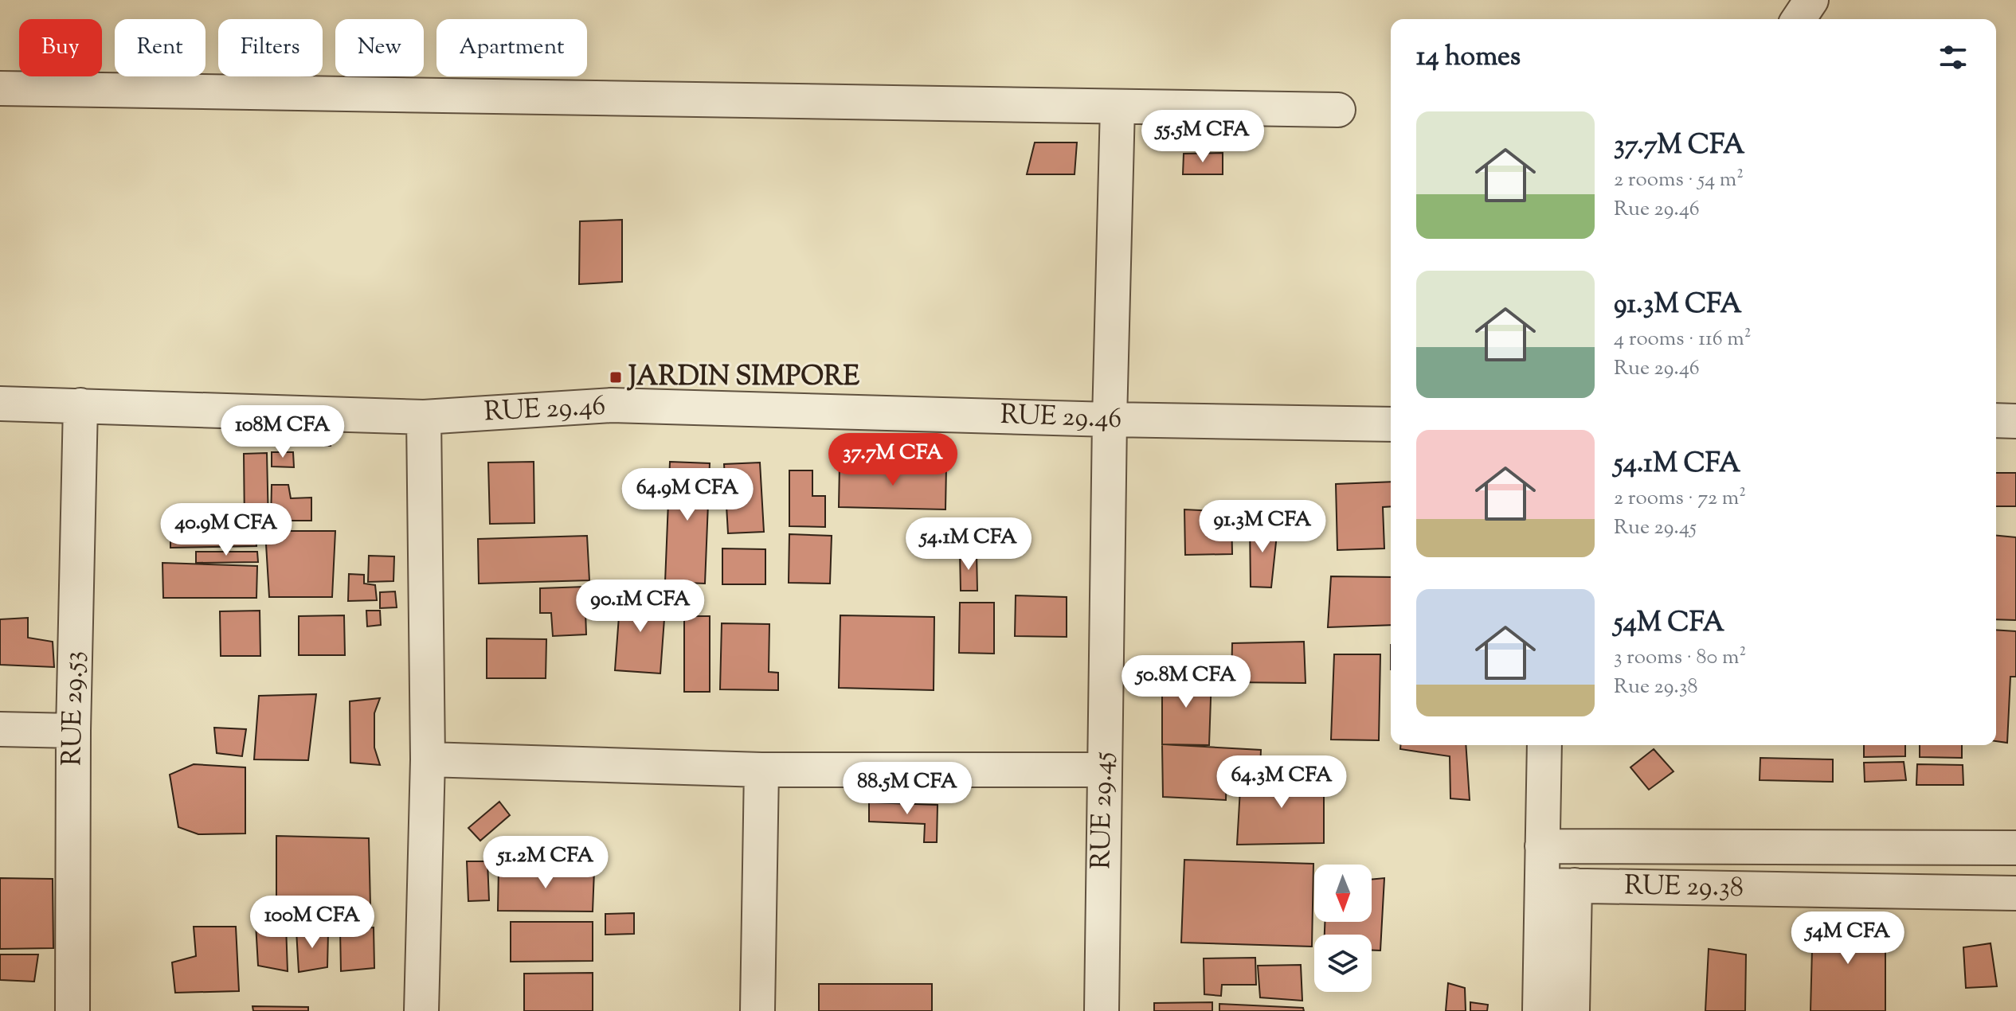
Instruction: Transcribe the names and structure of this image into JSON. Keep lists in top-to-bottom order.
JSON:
{
  "streets": {
    "street": [
      "RUE 29.46",
      "RUE 29.53",
      "RUE 29.45",
      "RUE 29.38"
    ]
  },
  "crossings": [
    ["RUE 29.46", "RUE 29.53"],
    ["RUE 29.46", "RUE 29.45"]
  ],
  "places": {
    "transit": ["JARDIN SIMPORE"]
  },
  "north": "bottom",
  "page": {
    "chip": [
      "Buy",
      "Rent",
      "Filters",
      "New",
      "Apartment"
    ],
    "heading": "14 homes",
    "list": [
      {
        "name": "37.7M CFA",
        "note": "2 rooms · 54 m² · Rue 29.46"
      },
      {
        "name": "91.3M CFA",
        "note": "4 rooms · 116 m² · Rue 29.46"
      },
      {
        "name": "54.1M CFA",
        "note": "2 rooms · 72 m² · Rue 29.45"
      },
      {
        "name": "54M CFA",
        "note": "3 rooms · 80 m² · Rue 29.38"
      }
    ],
    "price": [
      "55.5M CFA",
      "108M CFA",
      "37.7M CFA",
      "64.9M CFA",
      "91.3M CFA",
      "40.9M CFA",
      "54.1M CFA",
      "90.1M CFA",
      "50.8M CFA",
      "64.3M CFA",
      "88.5M CFA",
      "51.2M CFA",
      "100M CFA",
      "54M CFA"
    ]
  }
}
